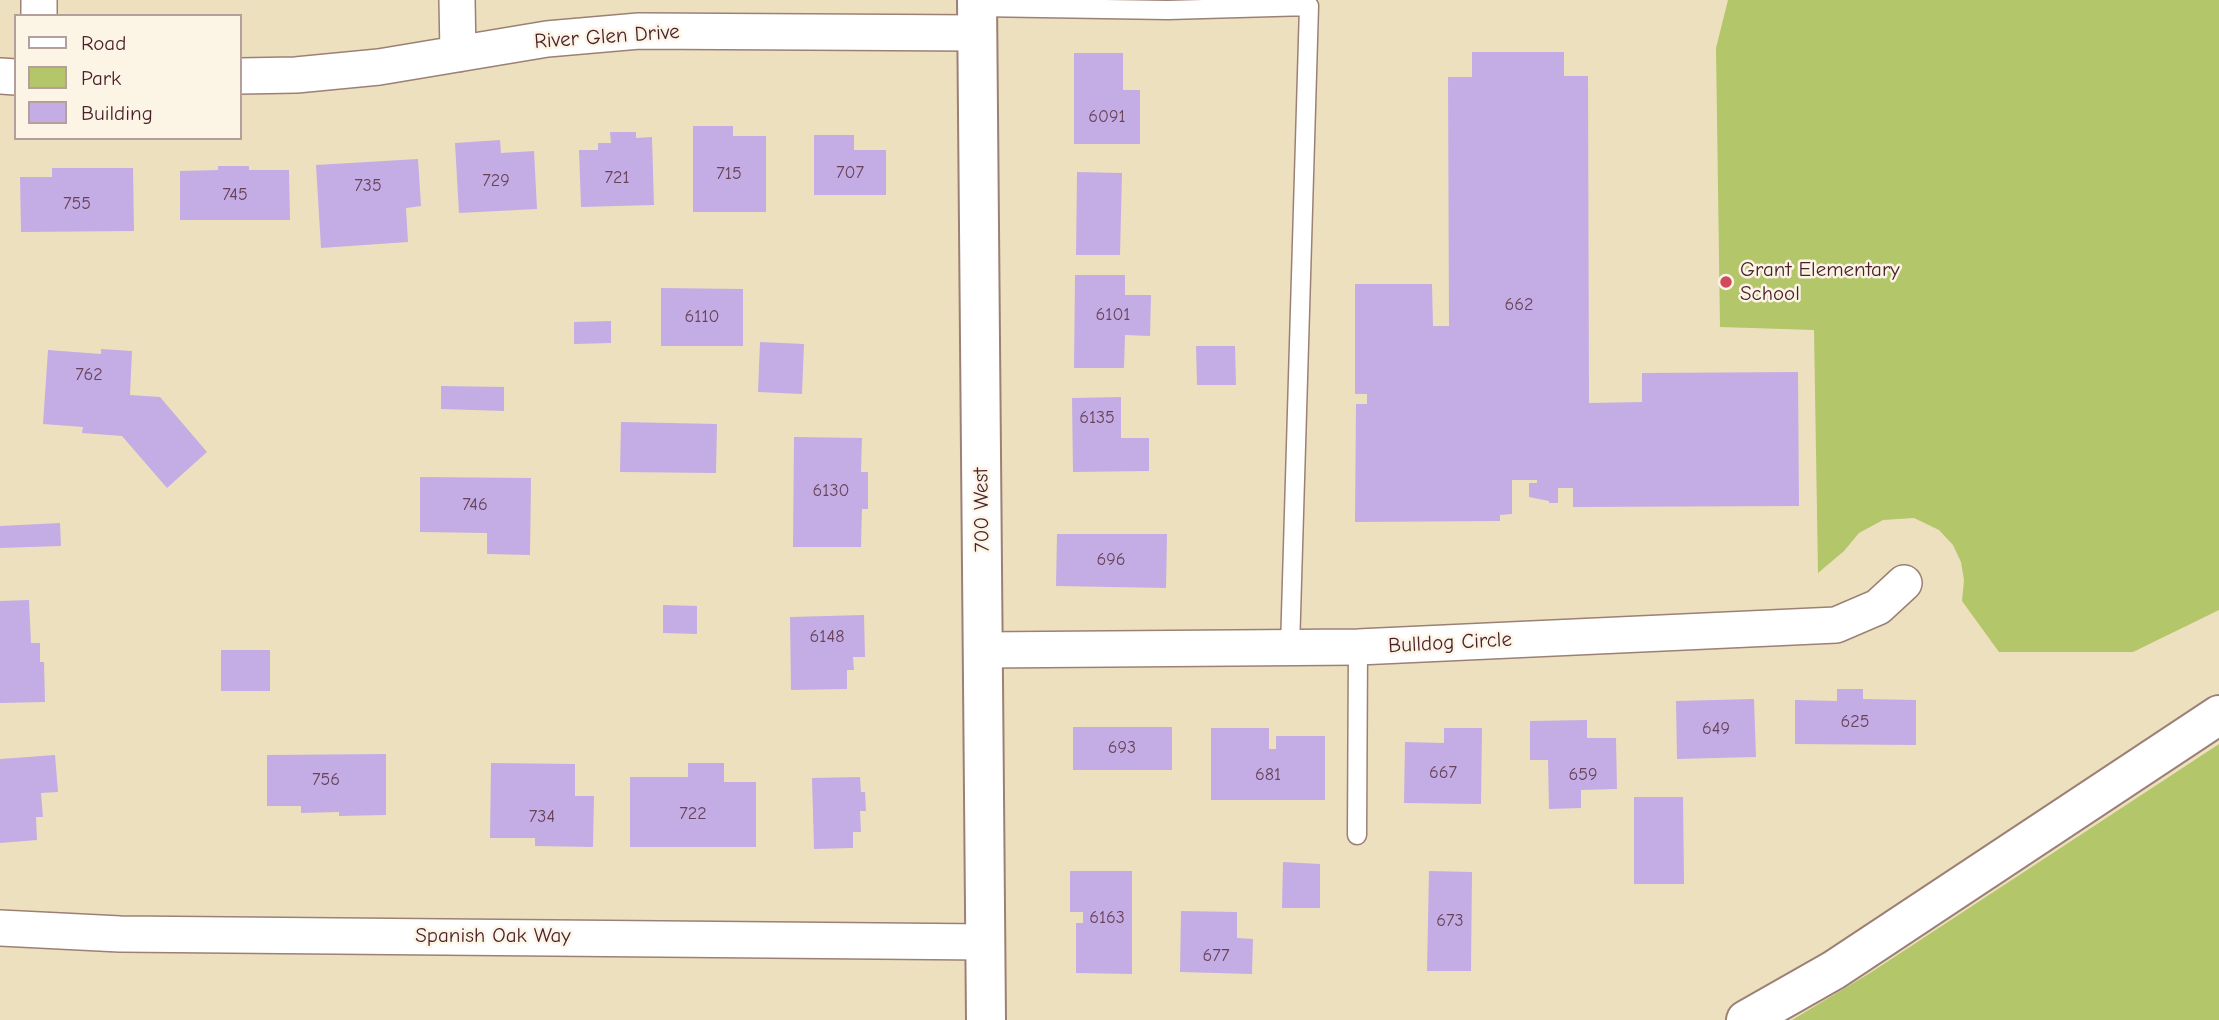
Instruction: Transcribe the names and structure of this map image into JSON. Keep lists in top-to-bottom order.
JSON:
{
  "streets": {
    "main road": ["700 West"],
    "street": ["River Glen Drive", "Bulldog Circle", "Spanish Oak Way"]
  },
  "crossings": [
    ["River Glen Drive", "700 West"],
    ["700 West", "Bulldog Circle"],
    ["700 West", "Spanish Oak Way"]
  ],
  "places": ["Grant Elementary School"],
  "house_numbers": [
    "6091",
    "707",
    "715",
    "721",
    "729",
    "735",
    "745",
    "755",
    "662",
    "6101",
    "6110",
    "762",
    "6135",
    "6130",
    "746",
    "696",
    "6148",
    "625",
    "649",
    "693",
    "667",
    "681",
    "659",
    "756",
    "722",
    "734",
    "6163",
    "673",
    "677"
  ],
  "legend": ["Road", "Park", "Building"]
}
